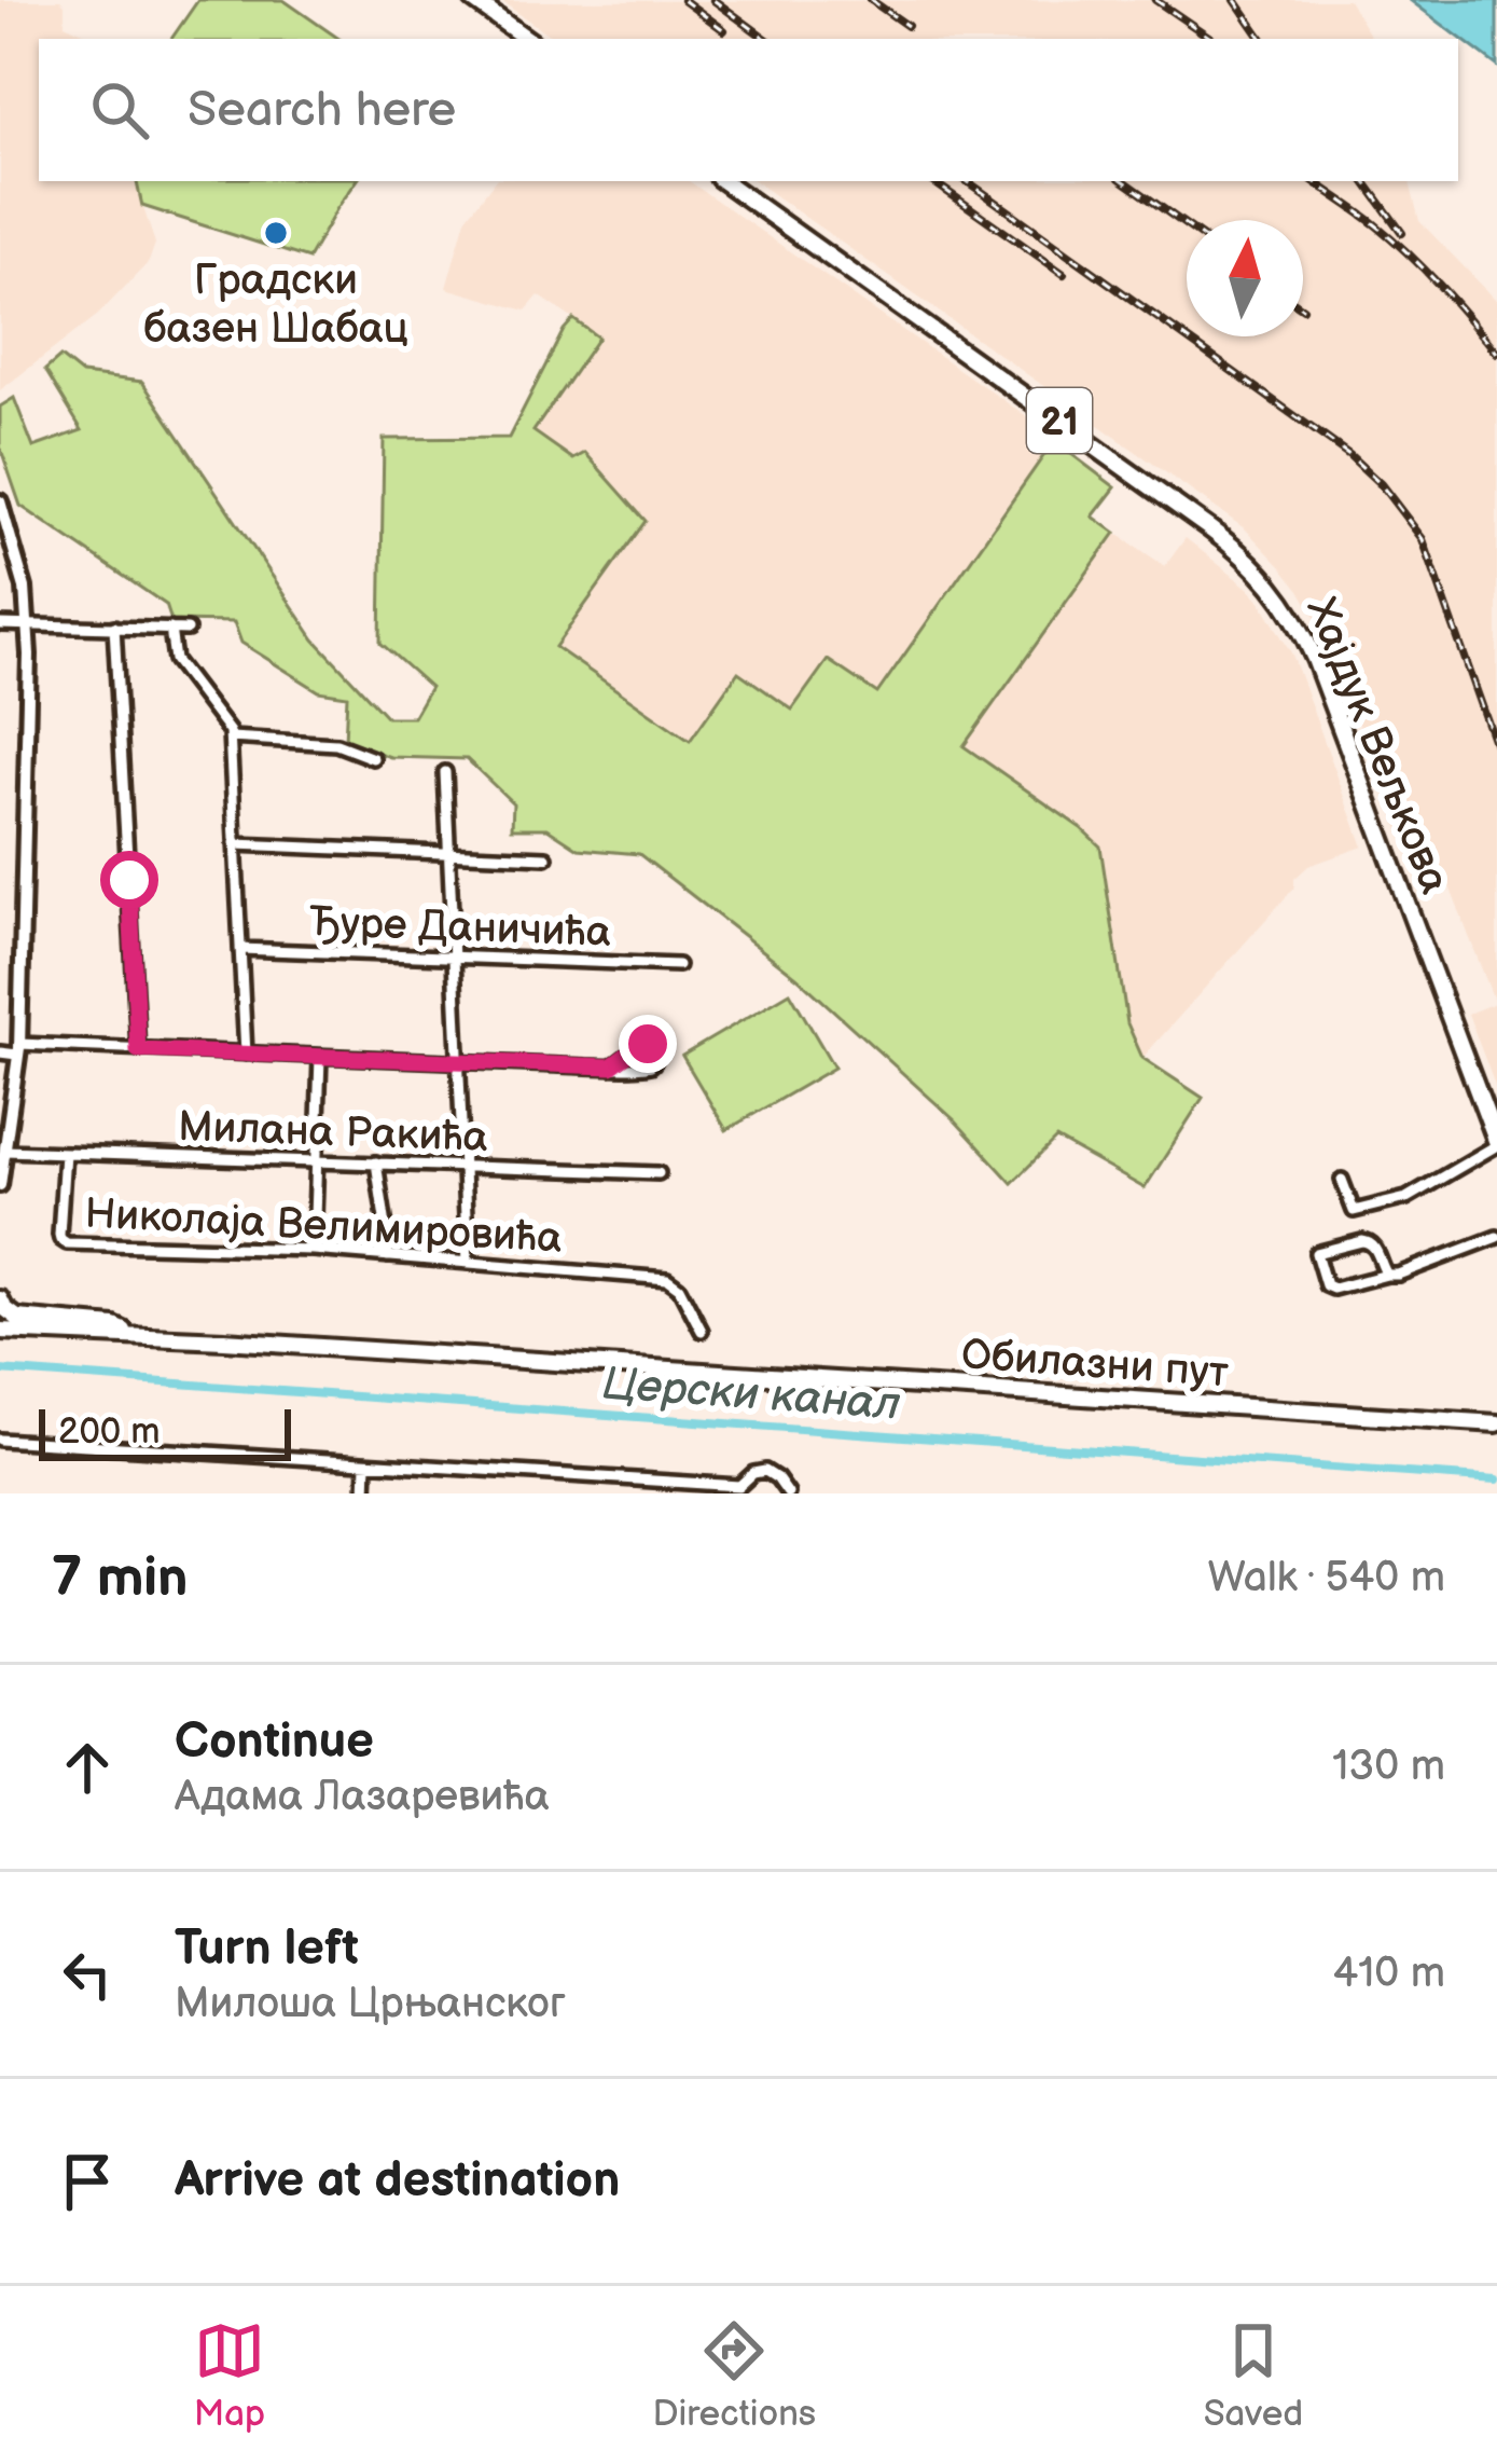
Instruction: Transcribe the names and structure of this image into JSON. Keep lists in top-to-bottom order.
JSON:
{
  "streets": {
    "main road": ["21", "Хајдук Вељкова", "Обилазни пут"],
    "street": ["Ђуре Даничића", "Милана Ракића", "Николаја Велимировића"]
  },
  "crossings": [
    ["Милана Ракића", "Николаја Велимировића"]
  ],
  "water": ["Церски канал"],
  "places": ["Градски базен Шабац"],
  "scale_bar": "200 m",
  "north": "top",
  "page": {
    "search": "Search here",
    "scale": "200 m",
    "heading": ["7 min", "Walk · 540 m"],
    "list": [
      ["Continue", "Адама Лазаревића", "130 m"],
      ["Turn left", "Милоша Црњанског", "410 m"],
      "Arrive at destination"
    ],
    "nav": ["Map", "Directions", "Saved"]
  }
}
